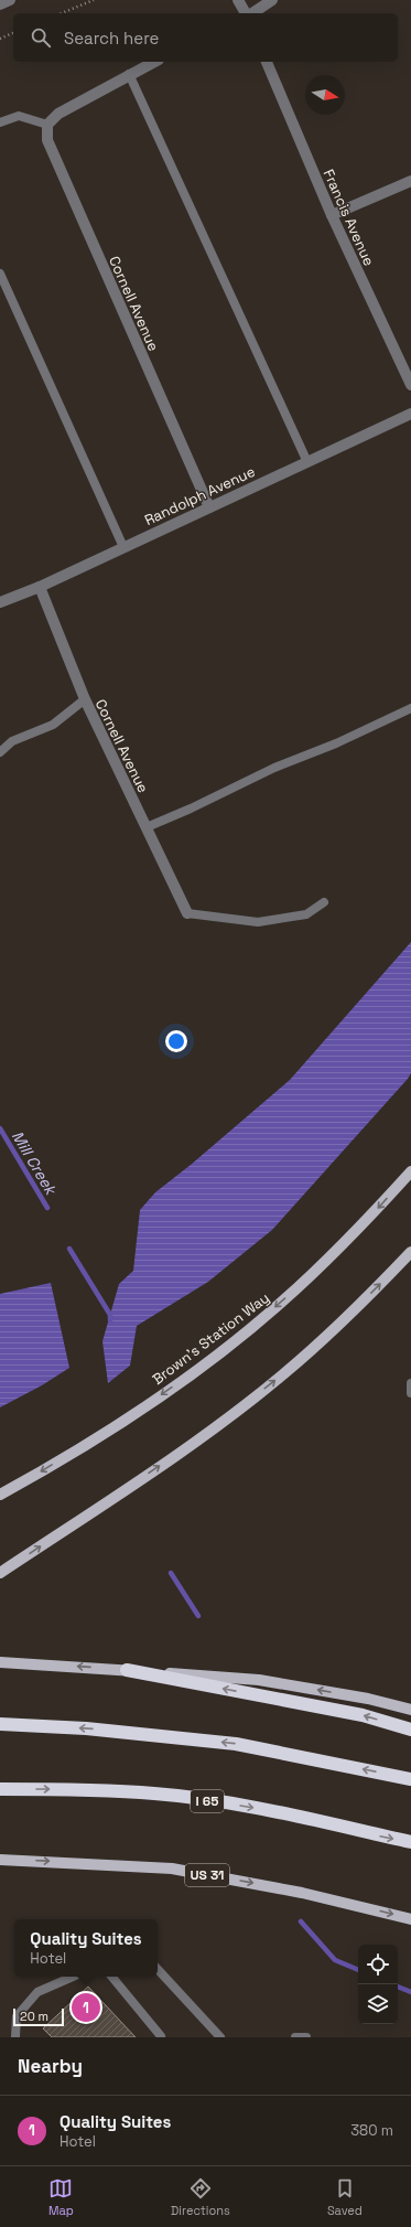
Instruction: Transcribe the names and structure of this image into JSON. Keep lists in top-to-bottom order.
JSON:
{
  "streets": {
    "highway": ["I 65"],
    "main road": ["Brown's Station Way", "US 31"],
    "street": ["Francis Avenue", "Cornell Avenue", "Randolph Avenue"]
  },
  "crossings": [
    ["Cornell Avenue", "Randolph Avenue"]
  ],
  "water": ["Mill Creek"],
  "scale_bar": "20 m",
  "north": "right",
  "page": {
    "search": "Search here",
    "popup": ["Quality Suites", "Hotel"],
    "pins": "1",
    "scale": "20 m",
    "heading": "Nearby",
    "list": [
      {
        "mark": "1",
        "name": "Quality Suites",
        "note": "Hotel",
        "value": "380 m"
      }
    ],
    "nav": ["Map", "Directions", "Saved"]
  }
}
